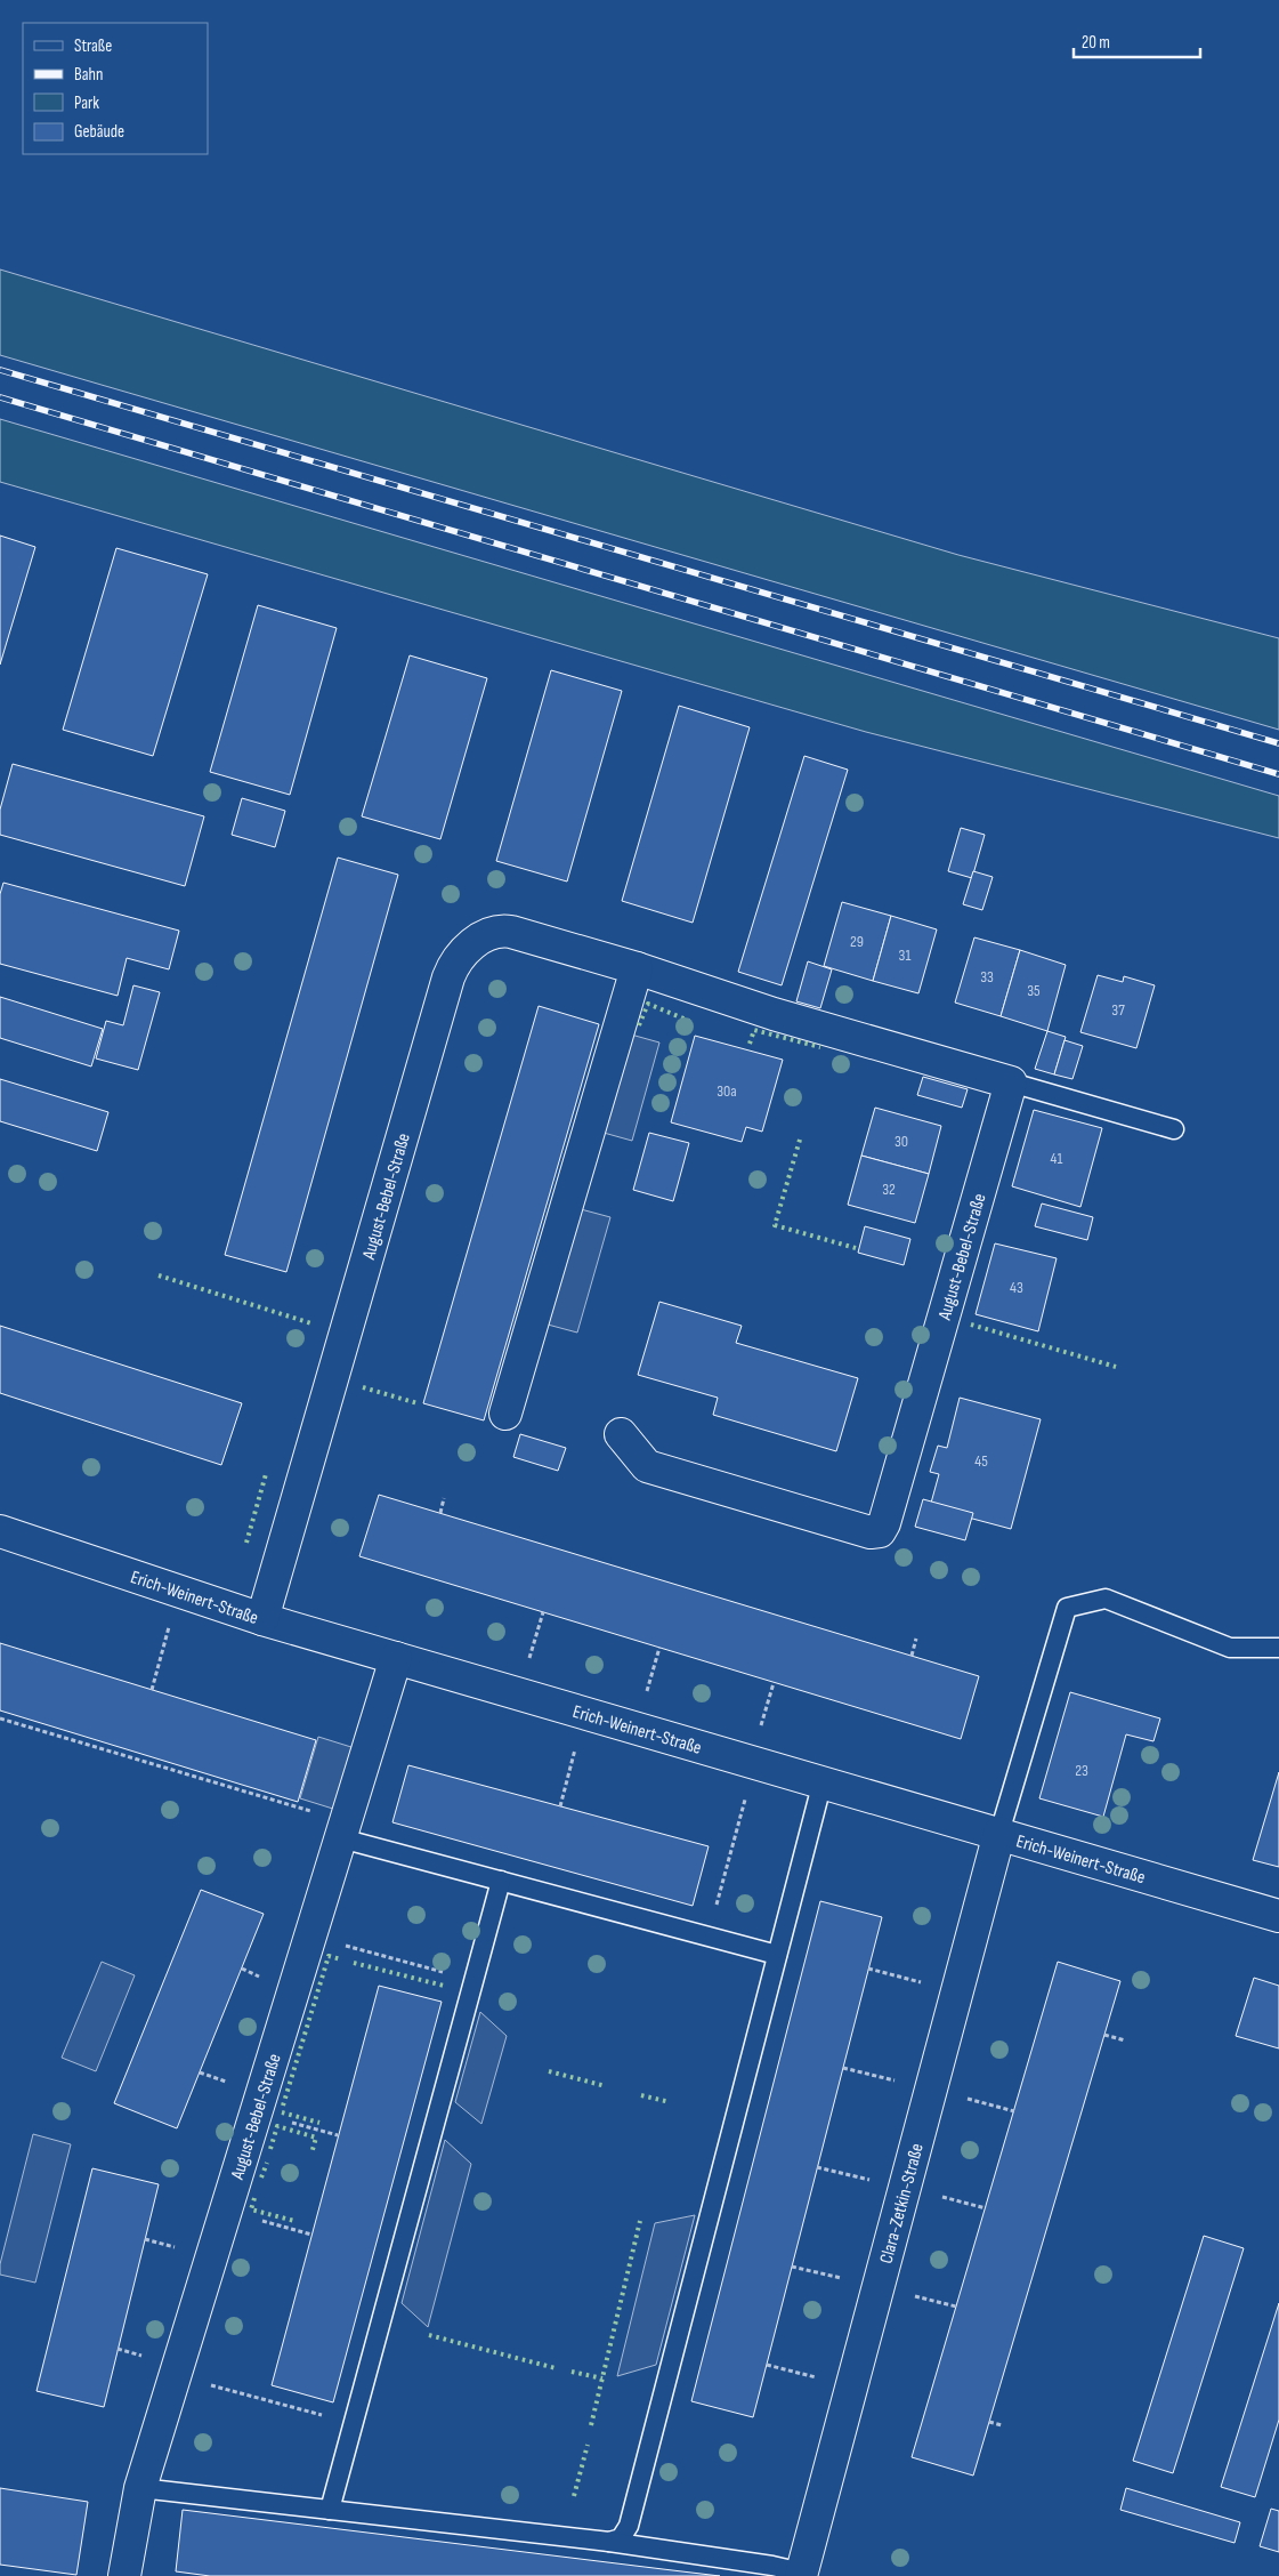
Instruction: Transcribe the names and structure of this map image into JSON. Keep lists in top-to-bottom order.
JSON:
{
  "streets": {
    "street": ["August-Bebel-Straße", "Erich-Weinert-Straße", "Clara-Zetkin-Straße"]
  },
  "crossings": [
    ["August-Bebel-Straße", "Erich-Weinert-Straße"],
    ["Erich-Weinert-Straße", "Clara-Zetkin-Straße"]
  ],
  "house_numbers": [
    "29",
    "31",
    "33",
    "35",
    "37",
    "30a",
    "30",
    "41",
    "32",
    "43",
    "45",
    "23"
  ],
  "legend": [
    "Straße",
    "Bahn",
    "Park",
    "Gebäude"
  ],
  "scale_bar": "20 m"
}
